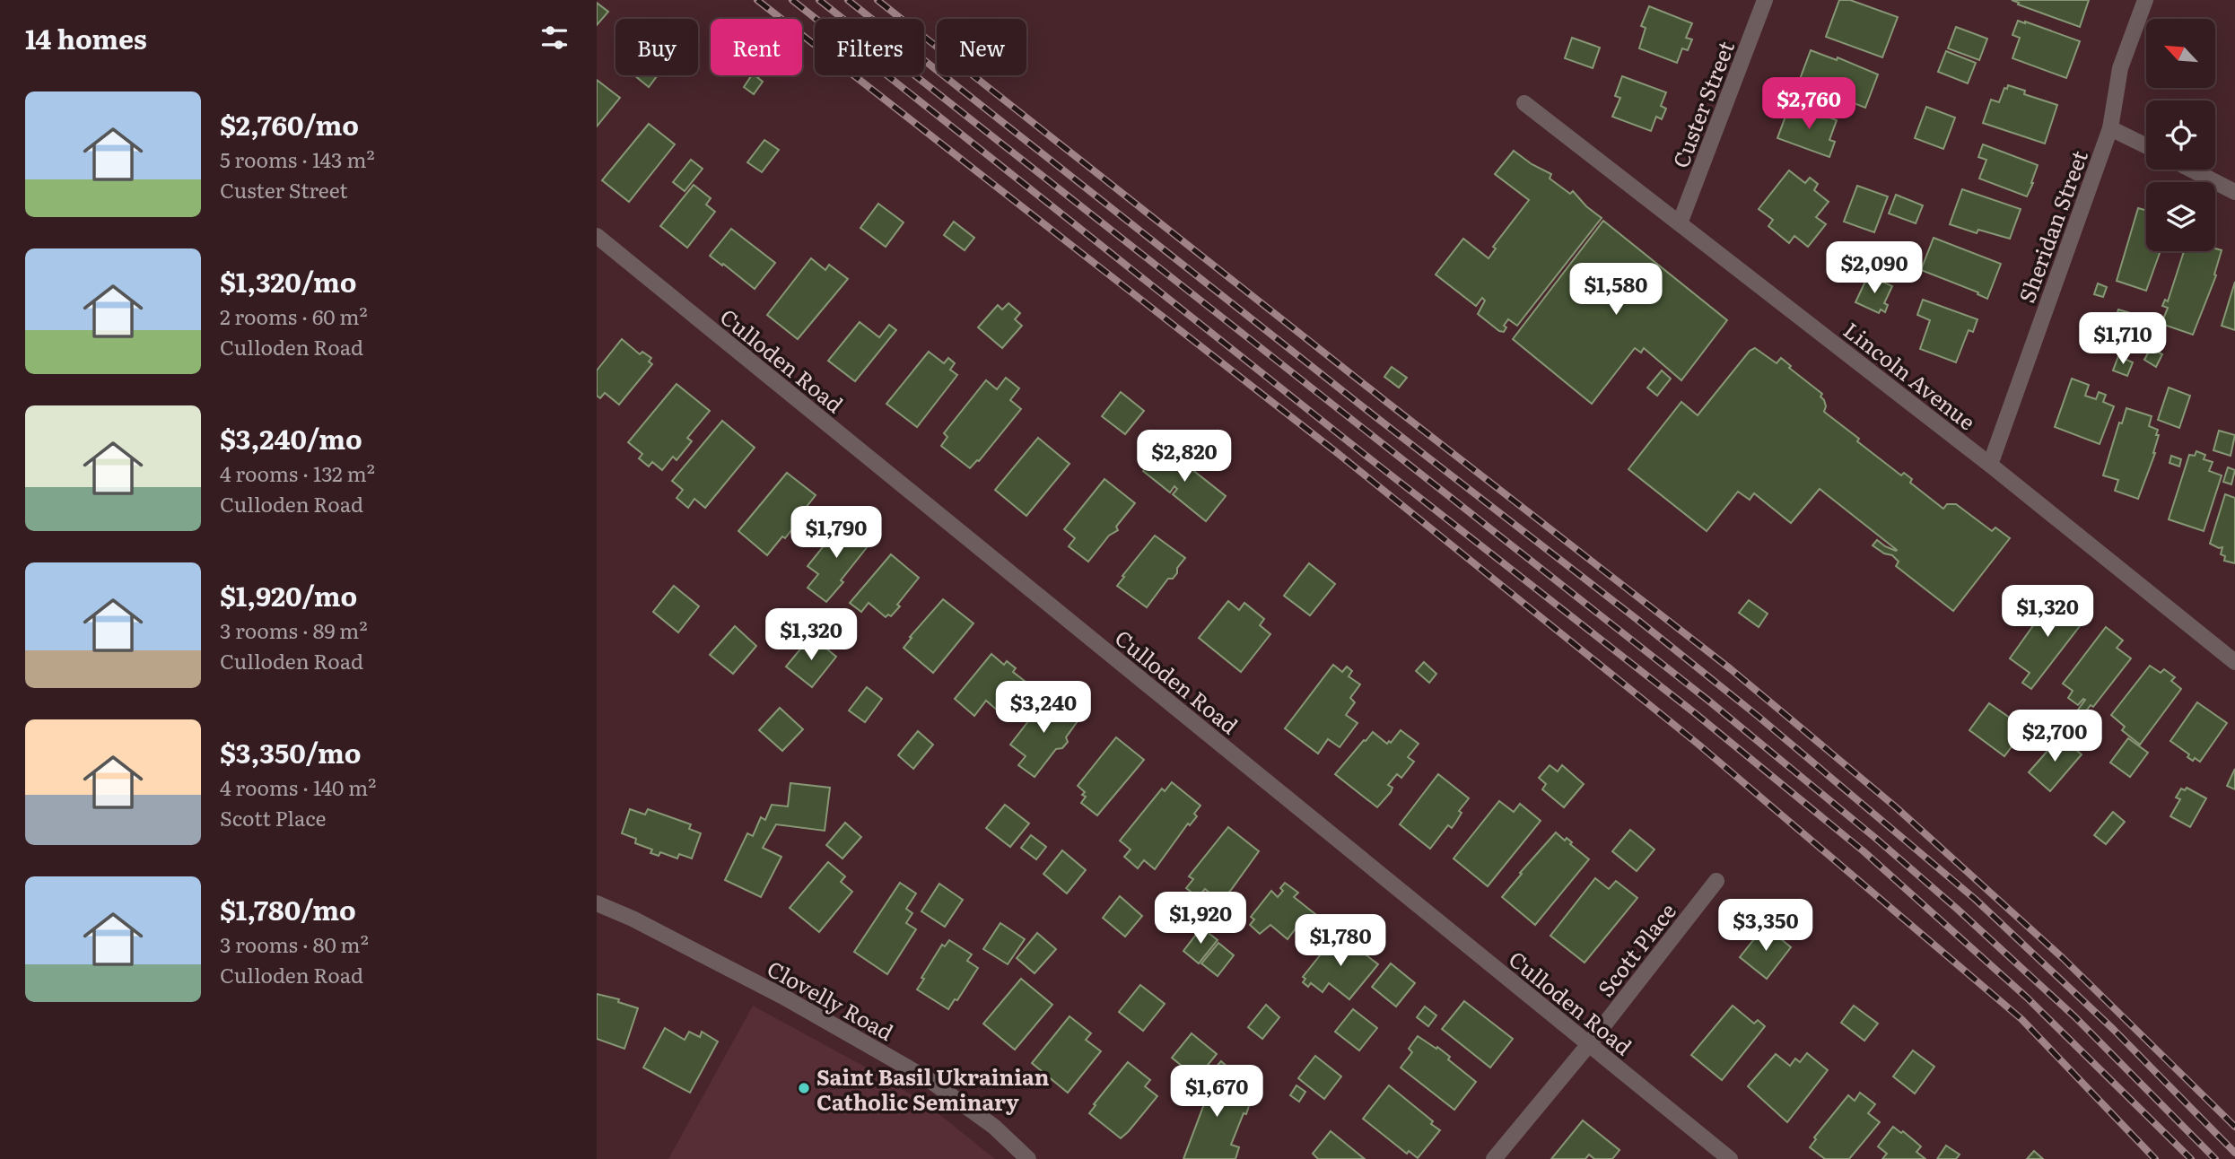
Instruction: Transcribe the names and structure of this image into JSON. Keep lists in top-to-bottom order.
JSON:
{
  "streets": {
    "street": [
      "Custer Street",
      "Sheridan Street",
      "Culloden Road",
      "Lincoln Avenue",
      "Scott Place",
      "Clovelly Road"
    ]
  },
  "crossings": [
    ["Custer Street", "Lincoln Avenue"],
    ["Sheridan Street", "Lincoln Avenue"],
    ["Culloden Road", "Scott Place"]
  ],
  "places": ["Saint Basil Ukrainian Catholic Seminary"],
  "north": "top left",
  "page": {
    "heading": "14 homes",
    "chip": [
      "Buy",
      "Rent",
      "Filters",
      "New"
    ],
    "list": [
      {
        "name": "$2,760/mo",
        "note": "5 rooms · 143 m² · Custer Street"
      },
      {
        "name": "$1,320/mo",
        "note": "2 rooms · 60 m² · Culloden Road"
      },
      {
        "name": "$3,240/mo",
        "note": "4 rooms · 132 m² · Culloden Road"
      },
      {
        "name": "$1,920/mo",
        "note": "3 rooms · 89 m² · Culloden Road"
      },
      {
        "name": "$3,350/mo",
        "note": "4 rooms · 140 m² · Scott Place"
      },
      {
        "name": "$1,780/mo",
        "note": "3 rooms · 80 m² · Culloden Road"
      }
    ],
    "price": [
      "$2,760",
      "$2,090",
      "$1,580",
      "$1,710",
      "$2,820",
      "$1,790",
      "$1,320",
      "$1,320",
      "$3,240",
      "$2,700",
      "$1,920",
      "$3,350",
      "$1,780",
      "$1,670"
    ]
  }
}
